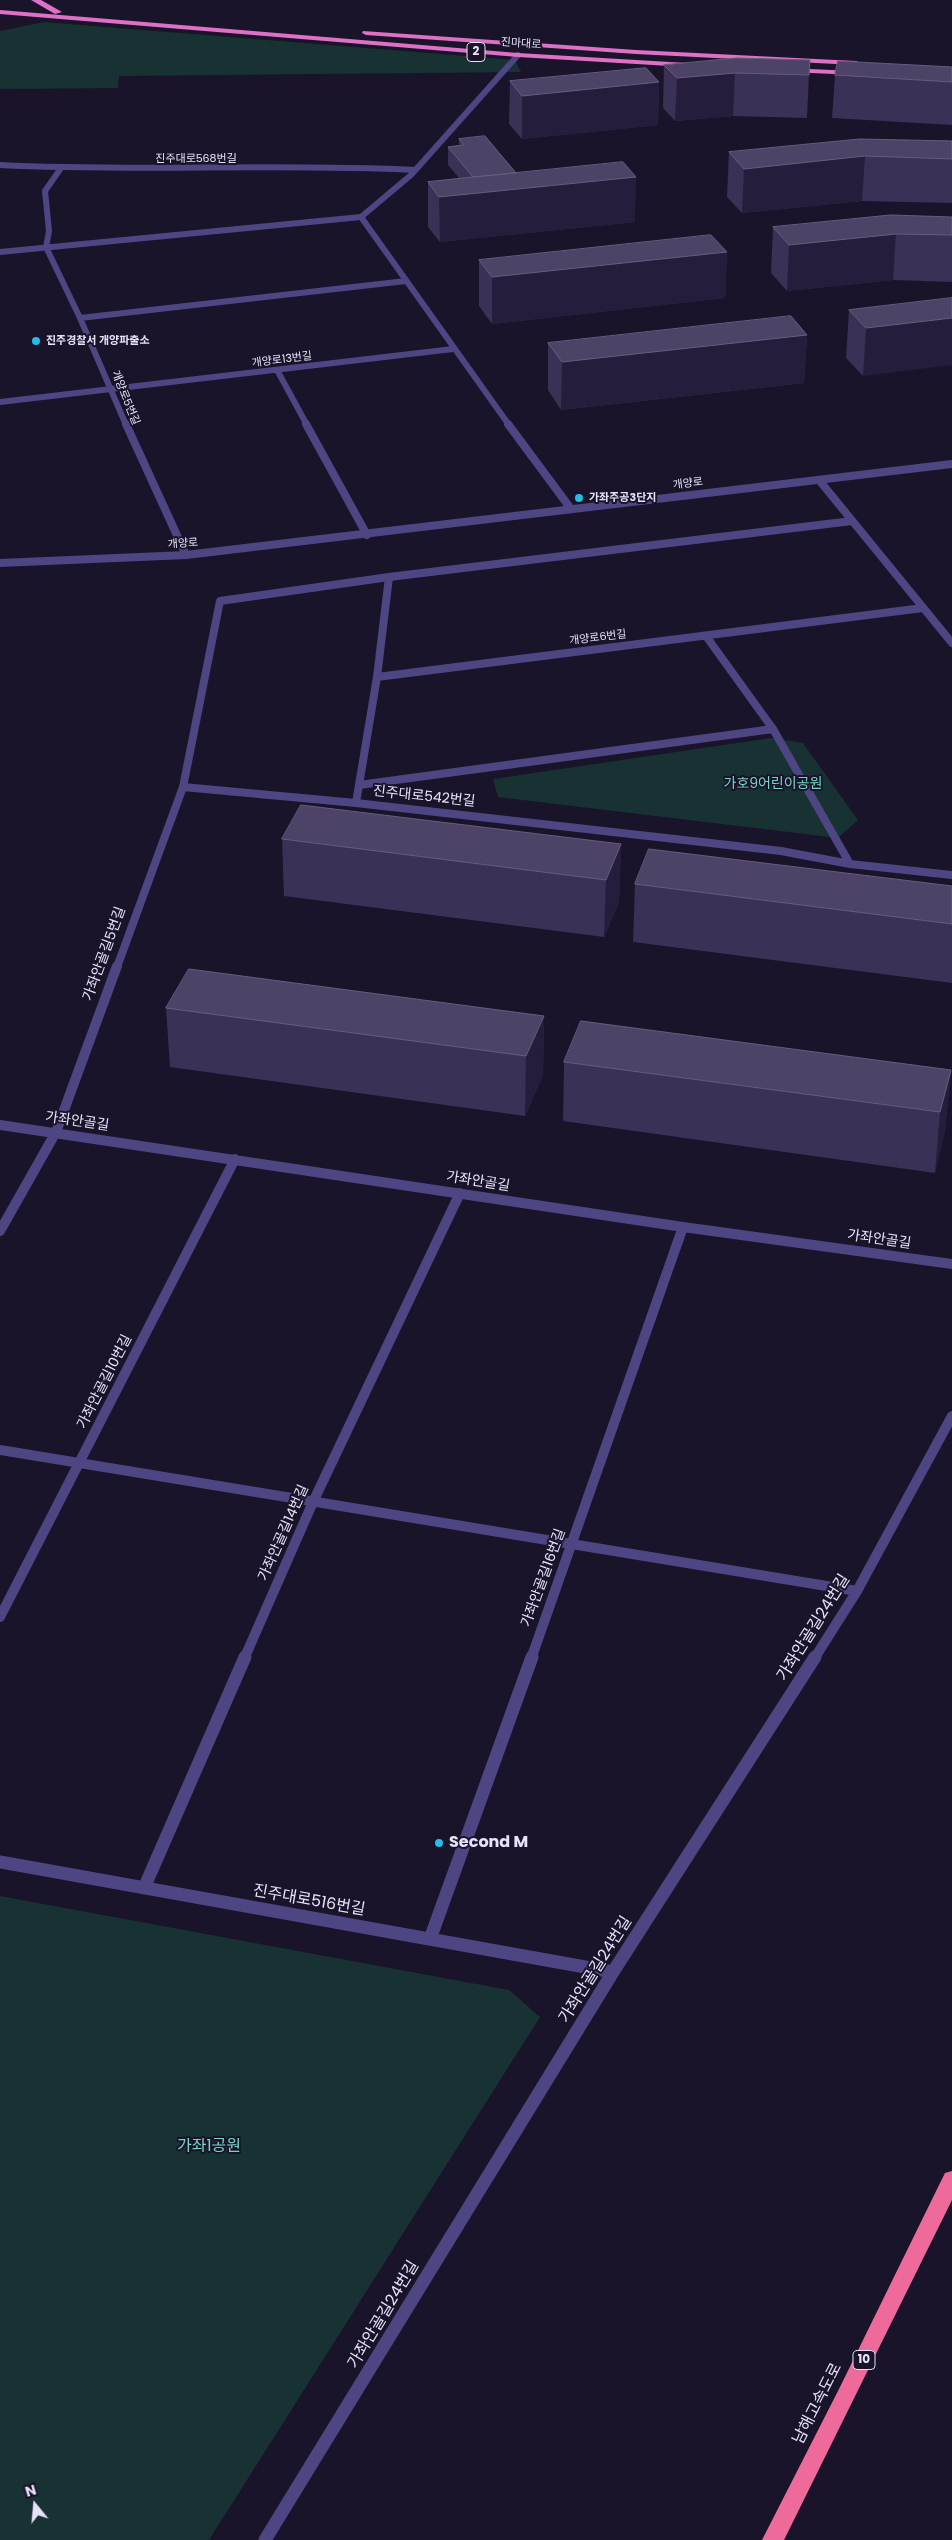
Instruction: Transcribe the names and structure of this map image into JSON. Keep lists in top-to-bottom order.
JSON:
{
  "streets": {
    "highway": [
      "진마대로",
      "2",
      "10",
      "남해고속도로"
    ],
    "street": [
      "진주대로568번길",
      "개양로13번길",
      "개양로5번길",
      "개양로",
      "개양로6번길",
      "진주대로542번길",
      "가좌안골길5번길",
      "가좌안골길",
      "가좌안골길10번길",
      "가좌안골길14번길",
      "가좌안골길16번길",
      "가좌안골길24번길",
      "진주대로516번길"
    ]
  },
  "crossings": [
    ["개양로13번길", "개양로5번길"],
    ["개양로5번길", "개양로"],
    ["진주대로542번길", "가좌안골길5번길"],
    ["가좌안골길5번길", "가좌안골길"],
    ["가좌안골길", "가좌안골길10번길"],
    ["가좌안골길", "가좌안골길14번길"],
    ["가좌안골길", "가좌안골길16번길"],
    ["가좌안골길14번길", "진주대로516번길"],
    ["가좌안골길16번길", "진주대로516번길"],
    ["가좌안골길24번길", "진주대로516번길"]
  ],
  "parks": ["가호9어린이공원", "가좌1공원"],
  "places": ["진주경찰서 개양파출소", "가좌주공3단지", "Second M"],
  "north": "top"
}
